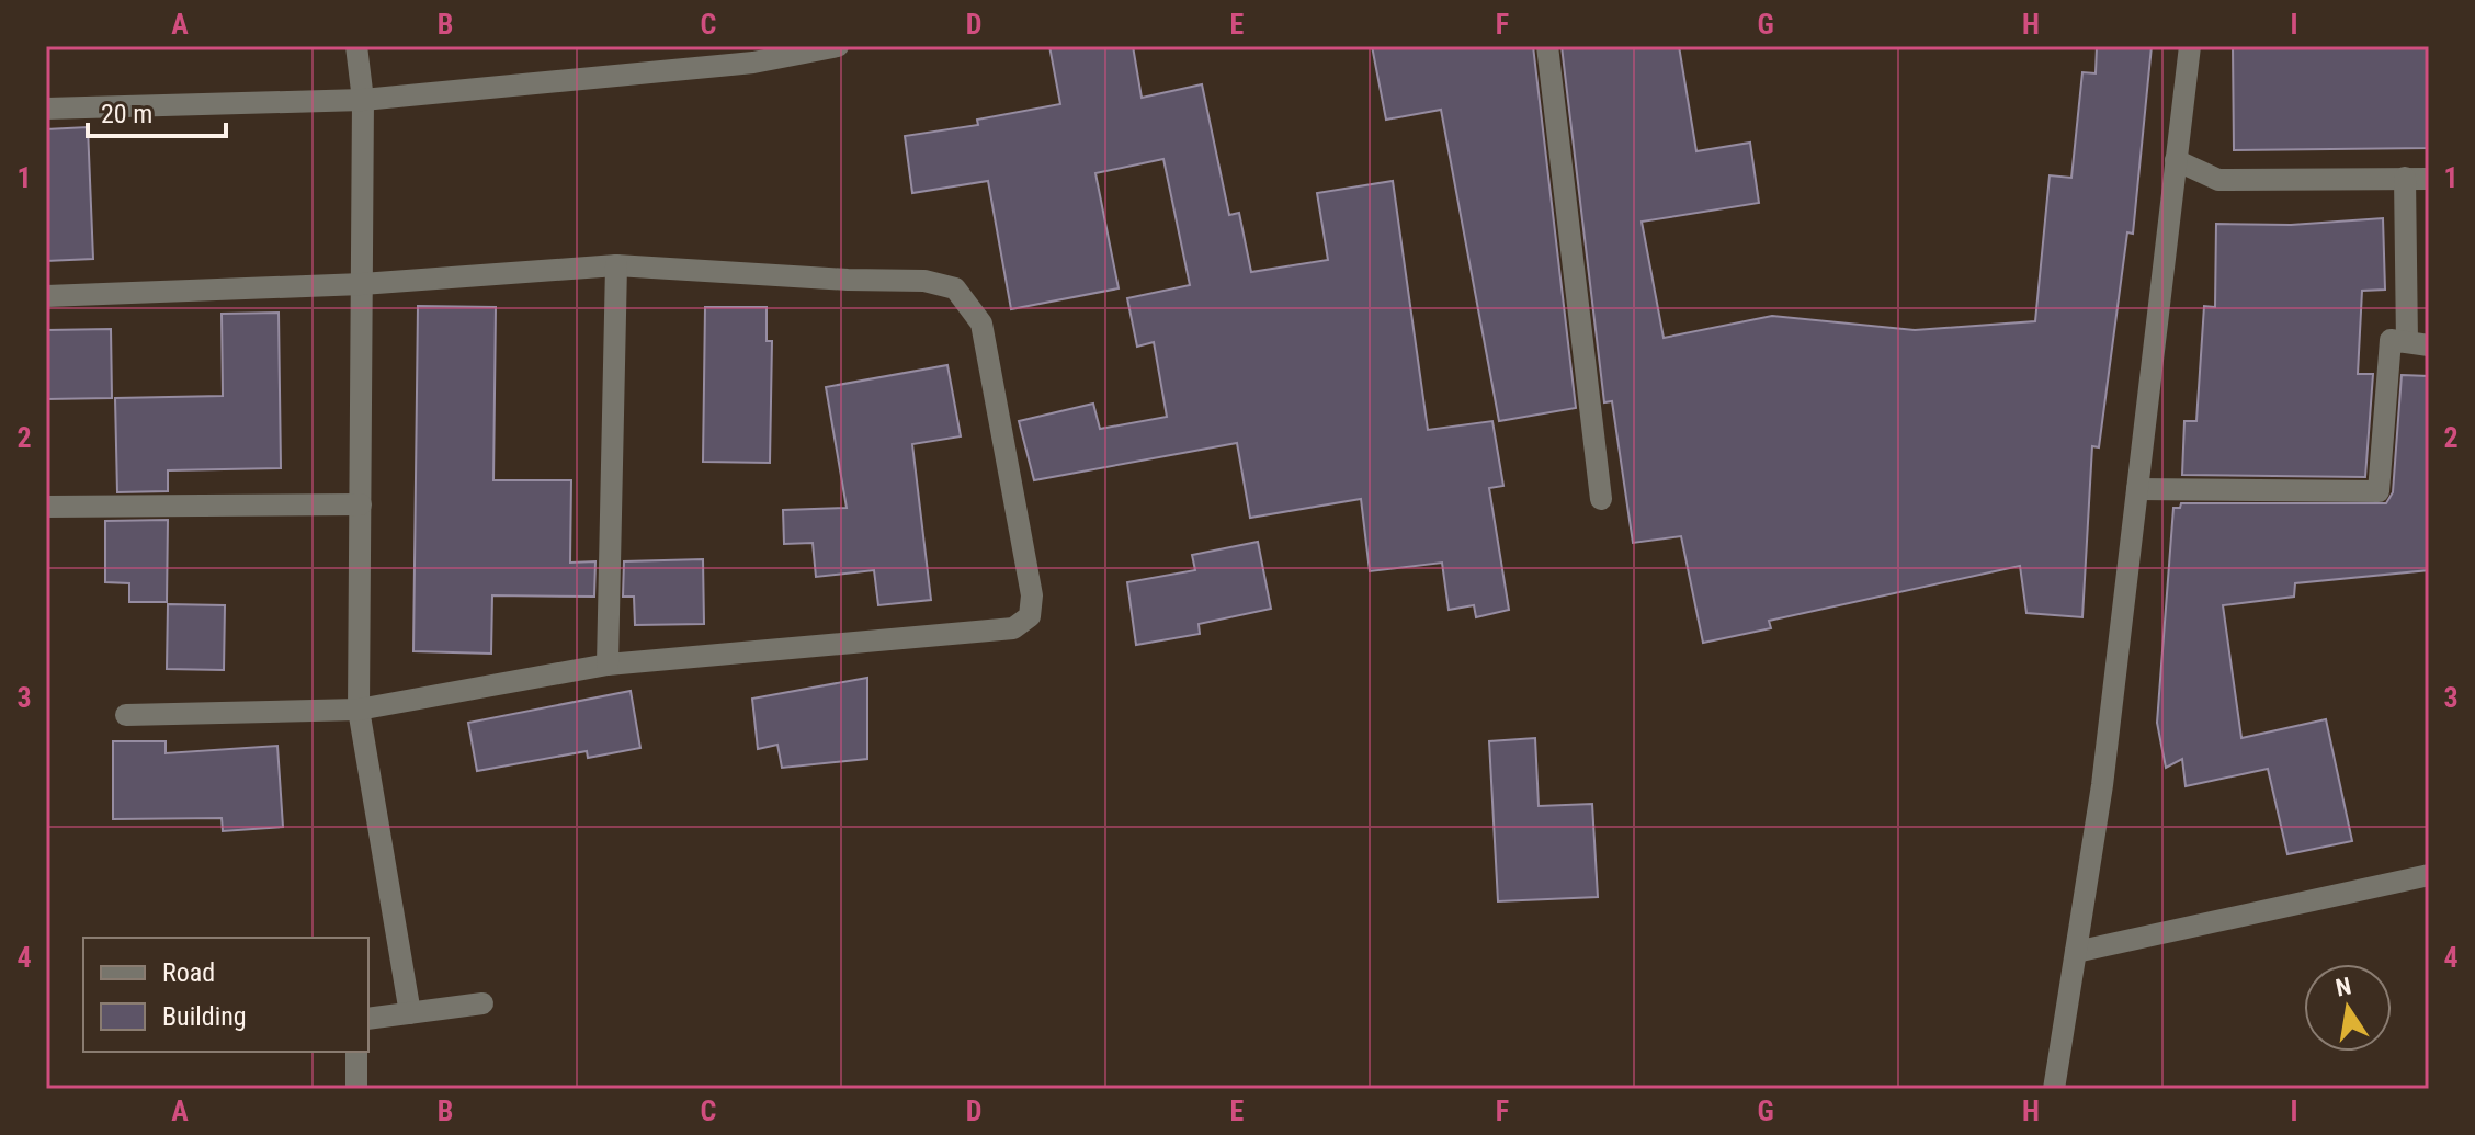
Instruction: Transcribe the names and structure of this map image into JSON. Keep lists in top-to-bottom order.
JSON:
{
  "legend": ["Road", "Building"],
  "scale_bar": "20 m",
  "north": "top",
  "grid": {
    "columns": [
      "A",
      "B",
      "C",
      "D",
      "E",
      "F",
      "G",
      "H",
      "I"
    ],
    "rows": [
      "1",
      "2",
      "3",
      "4"
    ]
  }
}
